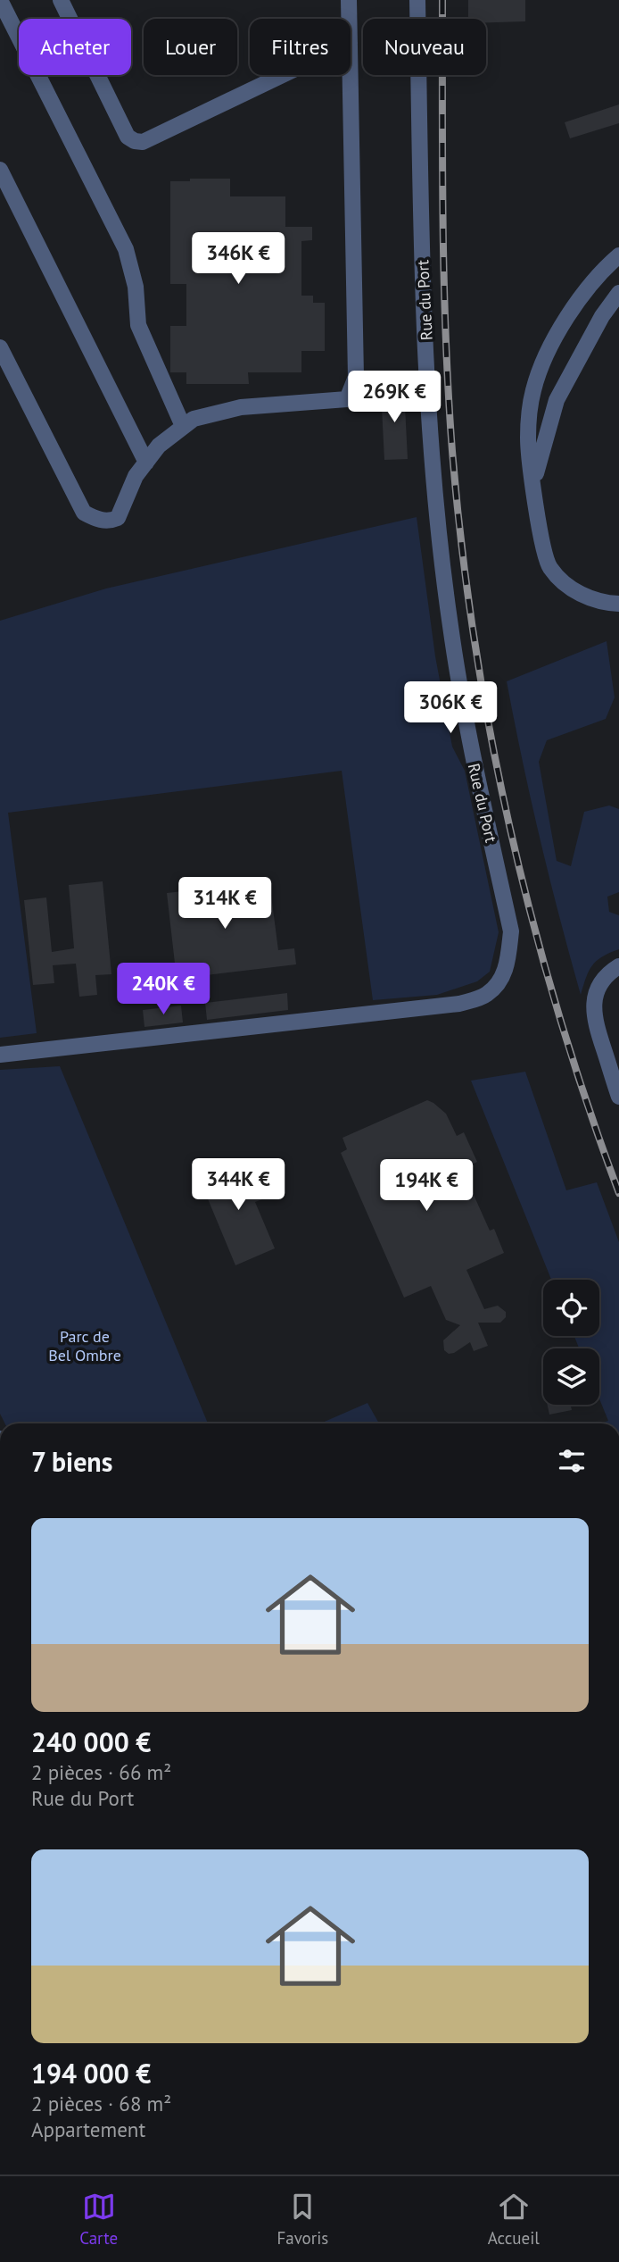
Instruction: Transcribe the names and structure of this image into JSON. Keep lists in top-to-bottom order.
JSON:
{
  "streets": {
    "street": ["Rue du Port"]
  },
  "parks": ["Parc de Bel Ombre"],
  "page": {
    "chip": [
      "Acheter",
      "Louer",
      "Filtres",
      "Nouveau"
    ],
    "price": [
      "346K €",
      "269K €",
      "306K €",
      "314K €",
      "240K €",
      "344K €",
      "194K €"
    ],
    "heading": "7 biens",
    "list": [
      {
        "name": "240 000 €",
        "note": "2 pièces · 66 m² · Rue du Port"
      },
      {
        "name": "194 000 €",
        "note": "2 pièces · 68 m² · Appartement"
      }
    ],
    "tabs": ["Carte", "Favoris", "Accueil"]
  }
}
